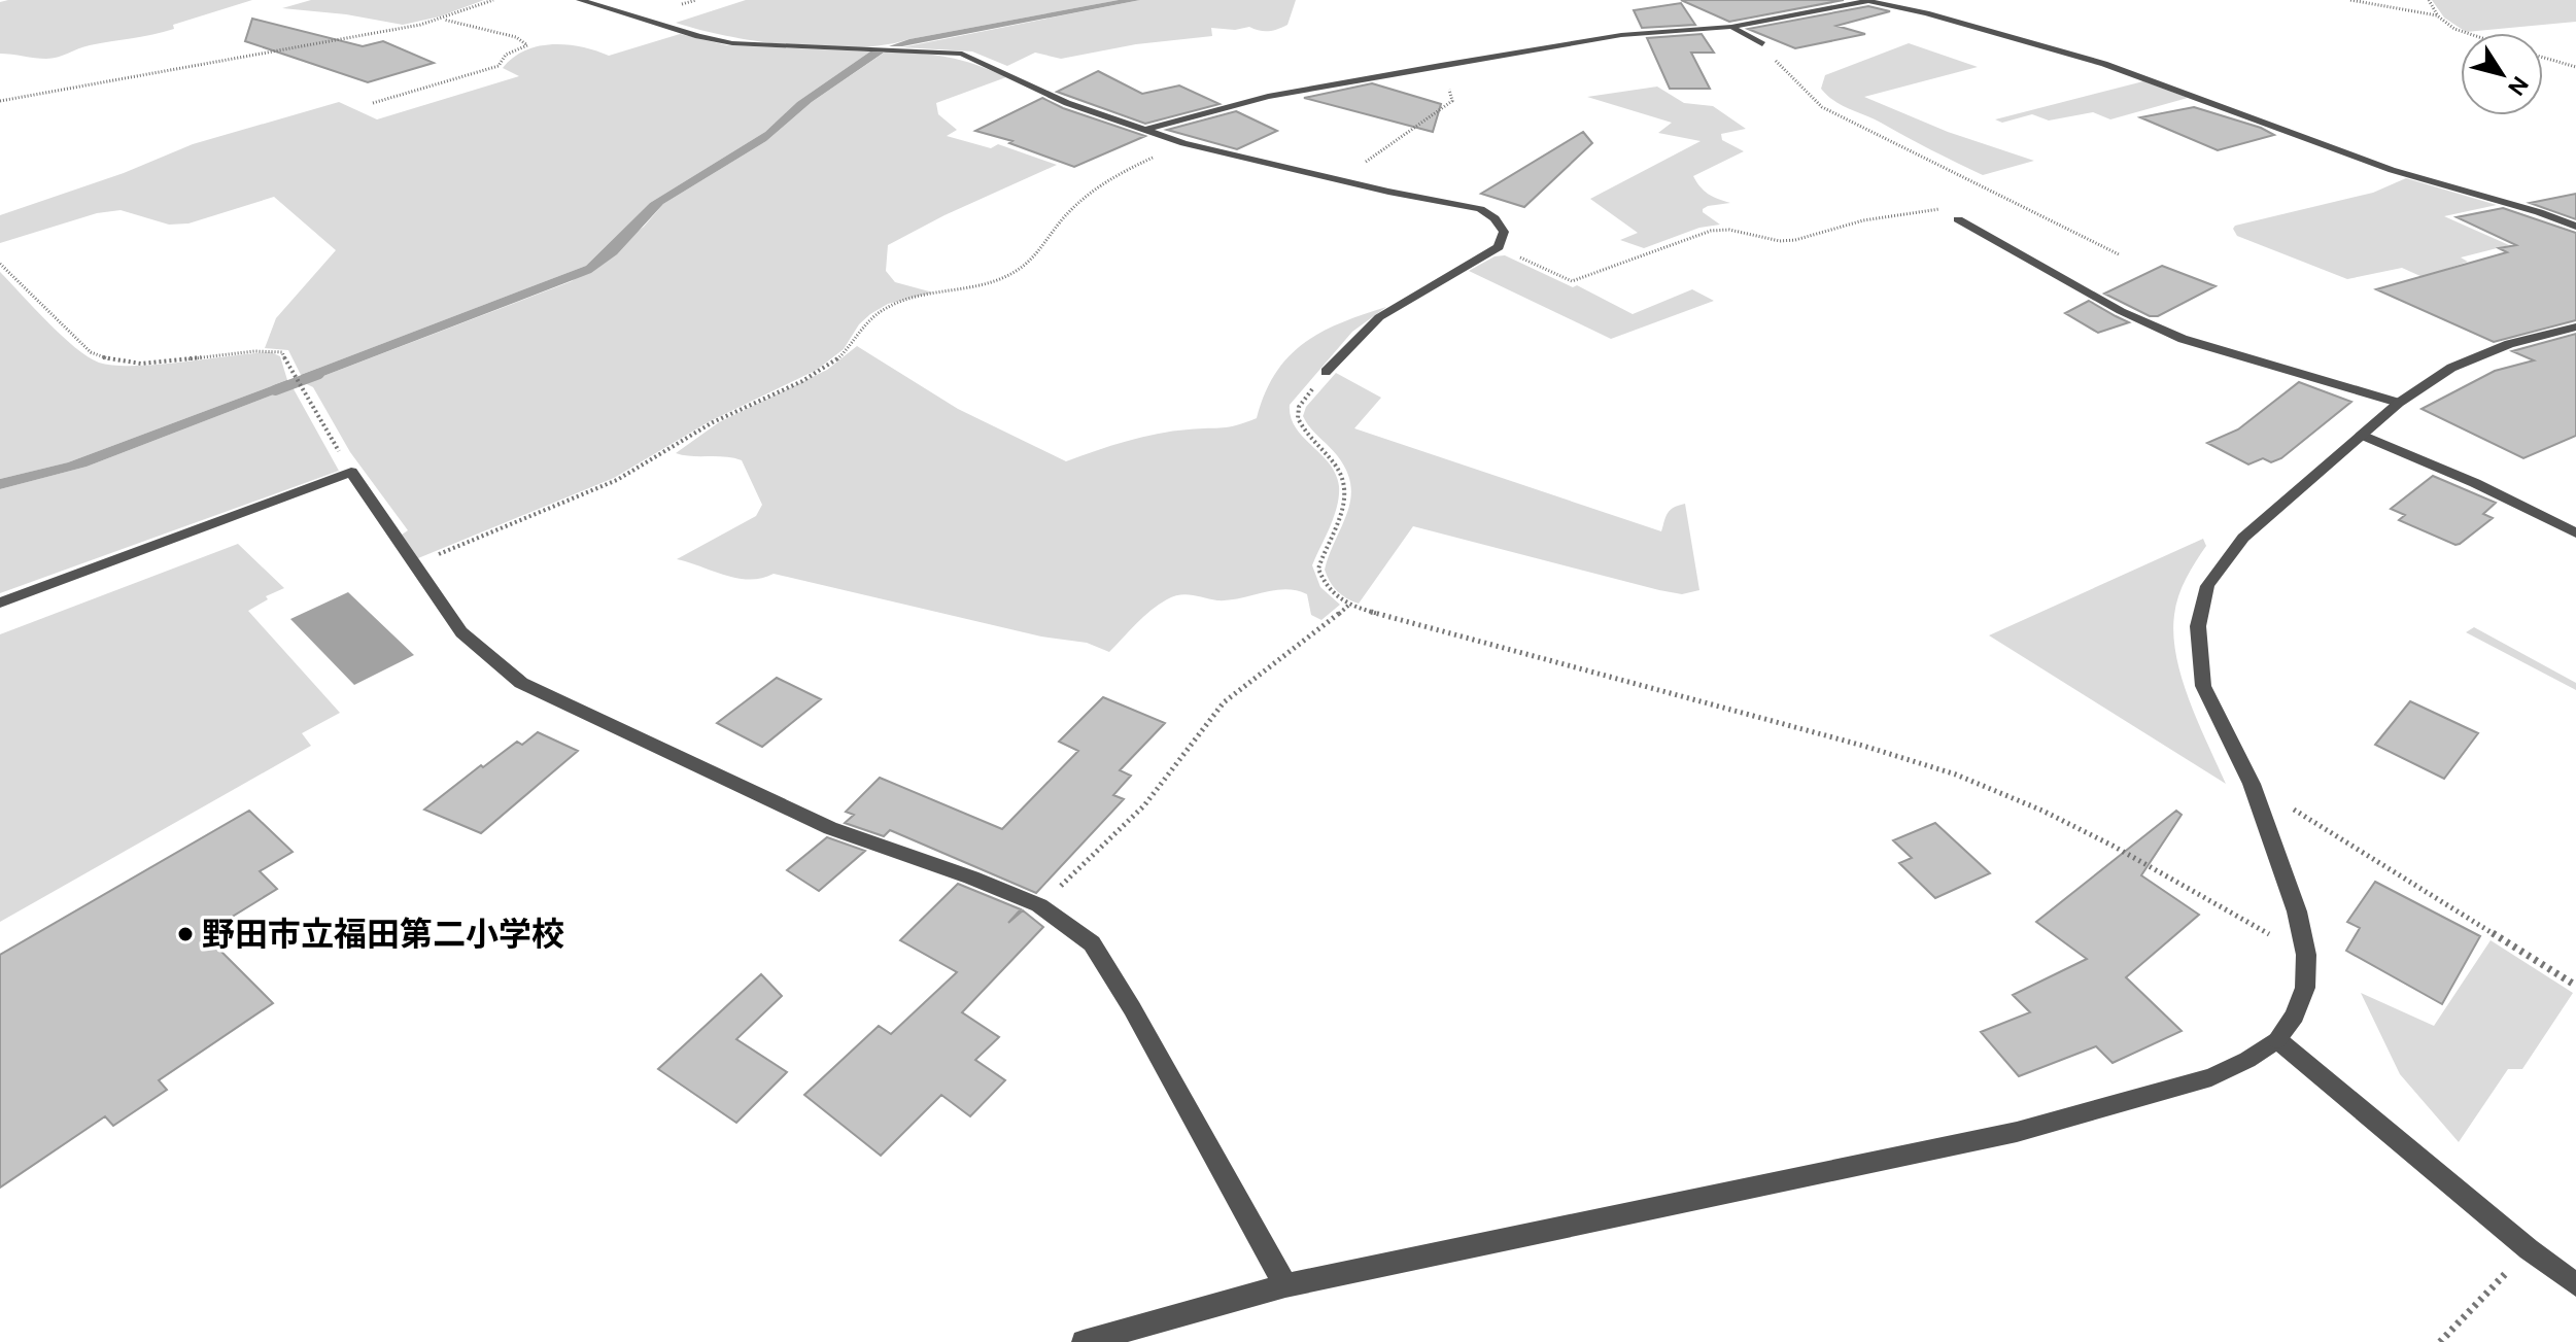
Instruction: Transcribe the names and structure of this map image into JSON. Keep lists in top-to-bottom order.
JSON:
{
  "places": ["野田市立福田第二小学校"],
  "north": "bottom right"
}
